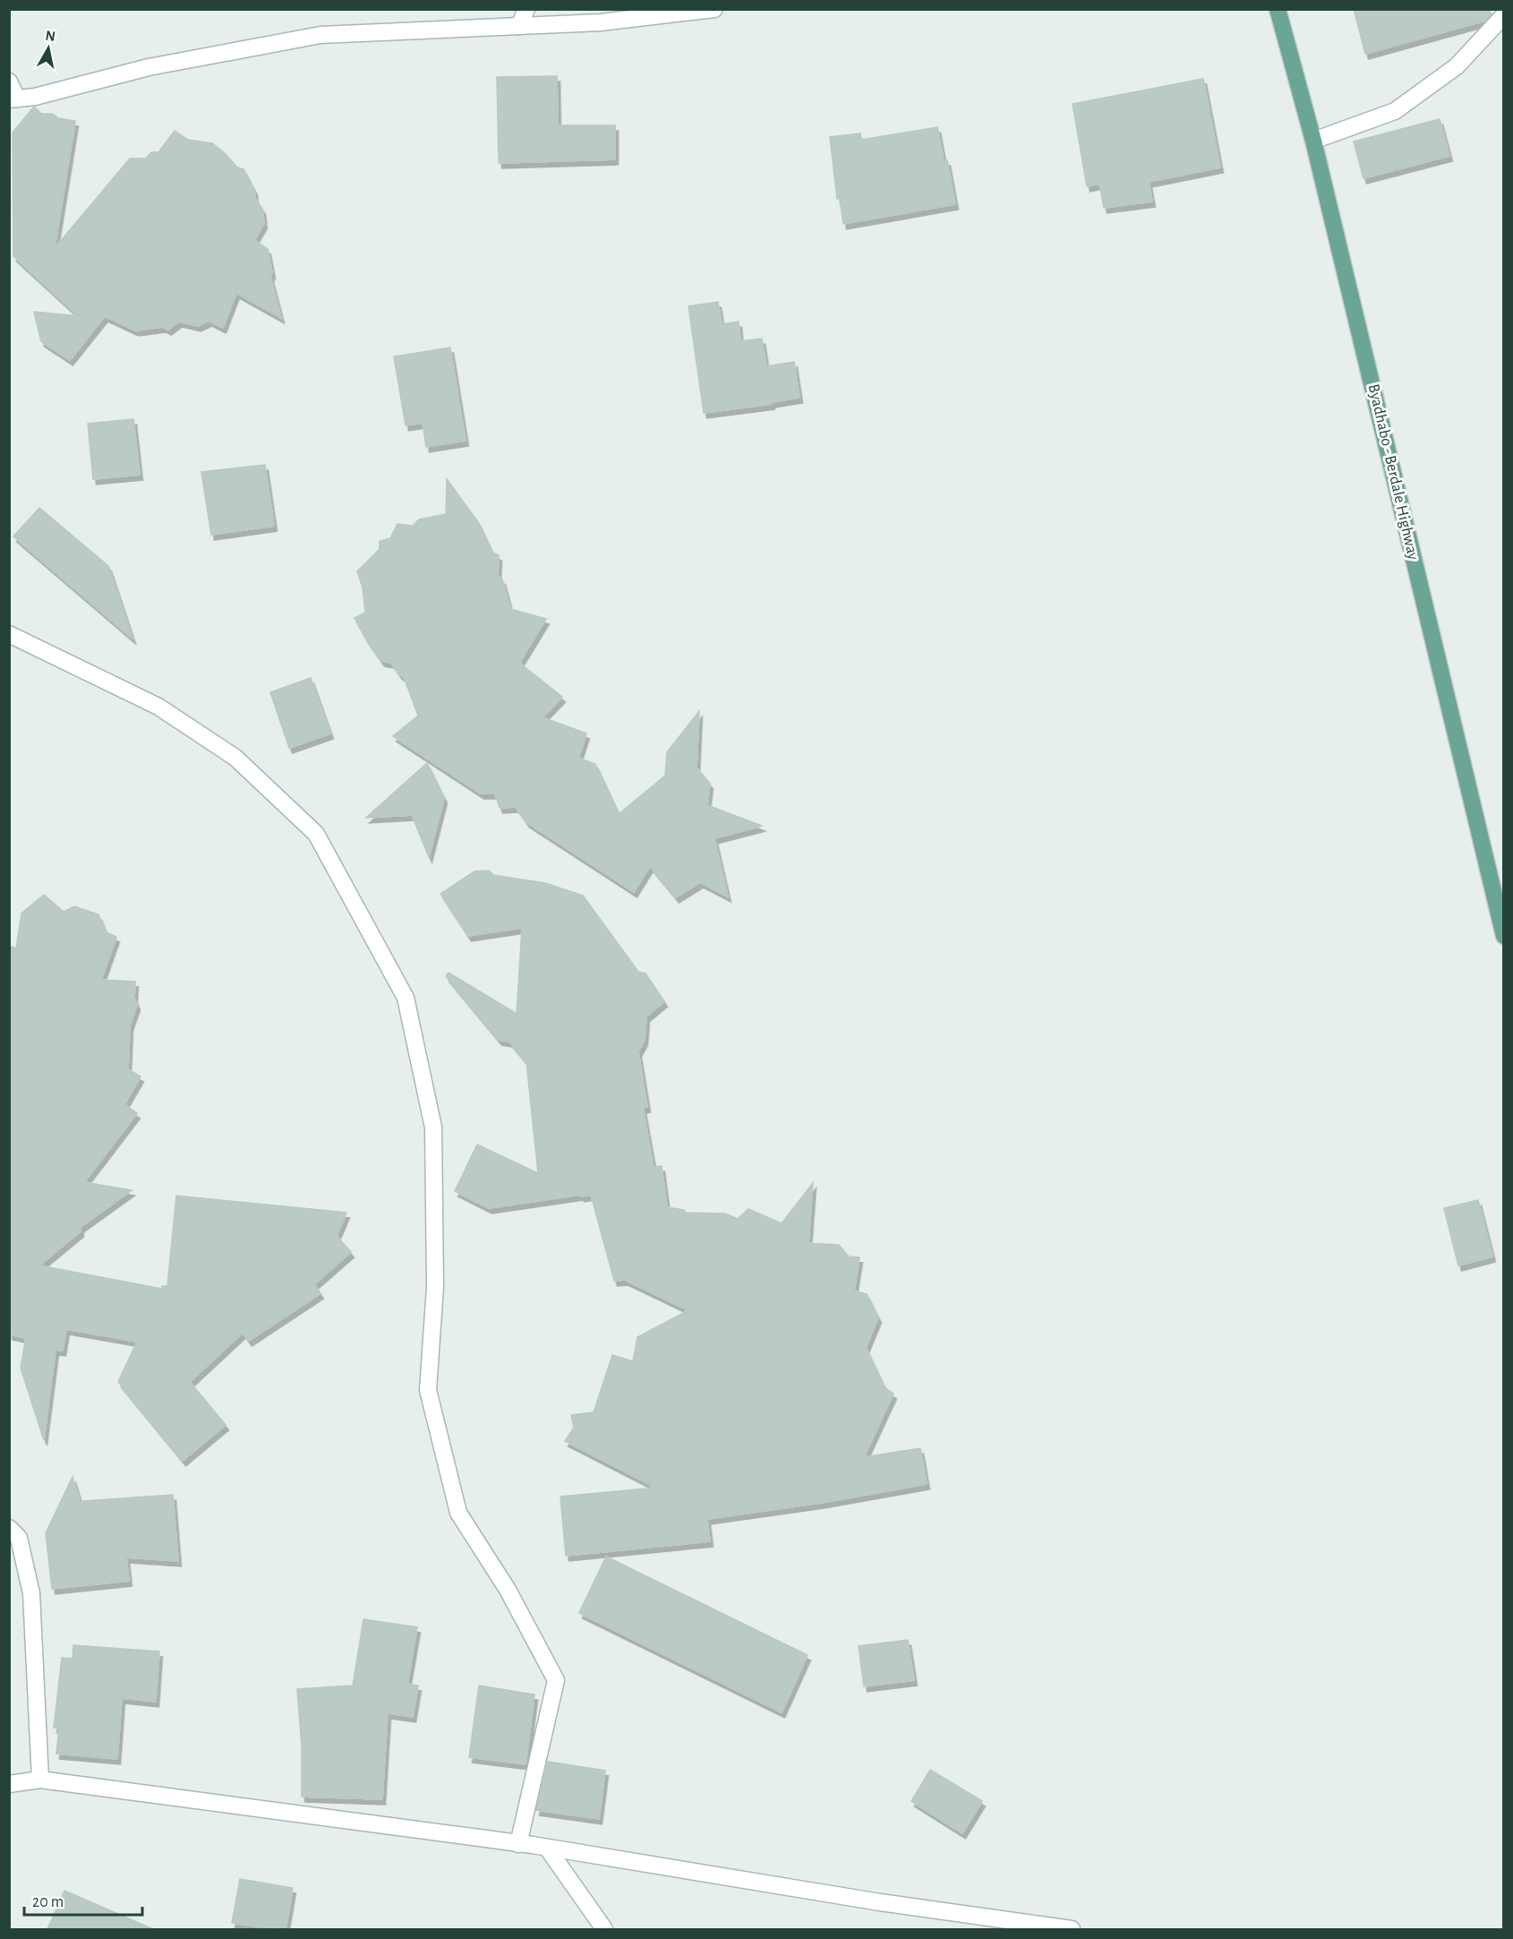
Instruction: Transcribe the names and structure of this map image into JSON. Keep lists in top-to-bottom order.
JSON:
{
  "streets": {
    "main road": ["Byadhabo - Berdale Highway"]
  },
  "scale_bar": "20 m",
  "north": "top"
}
